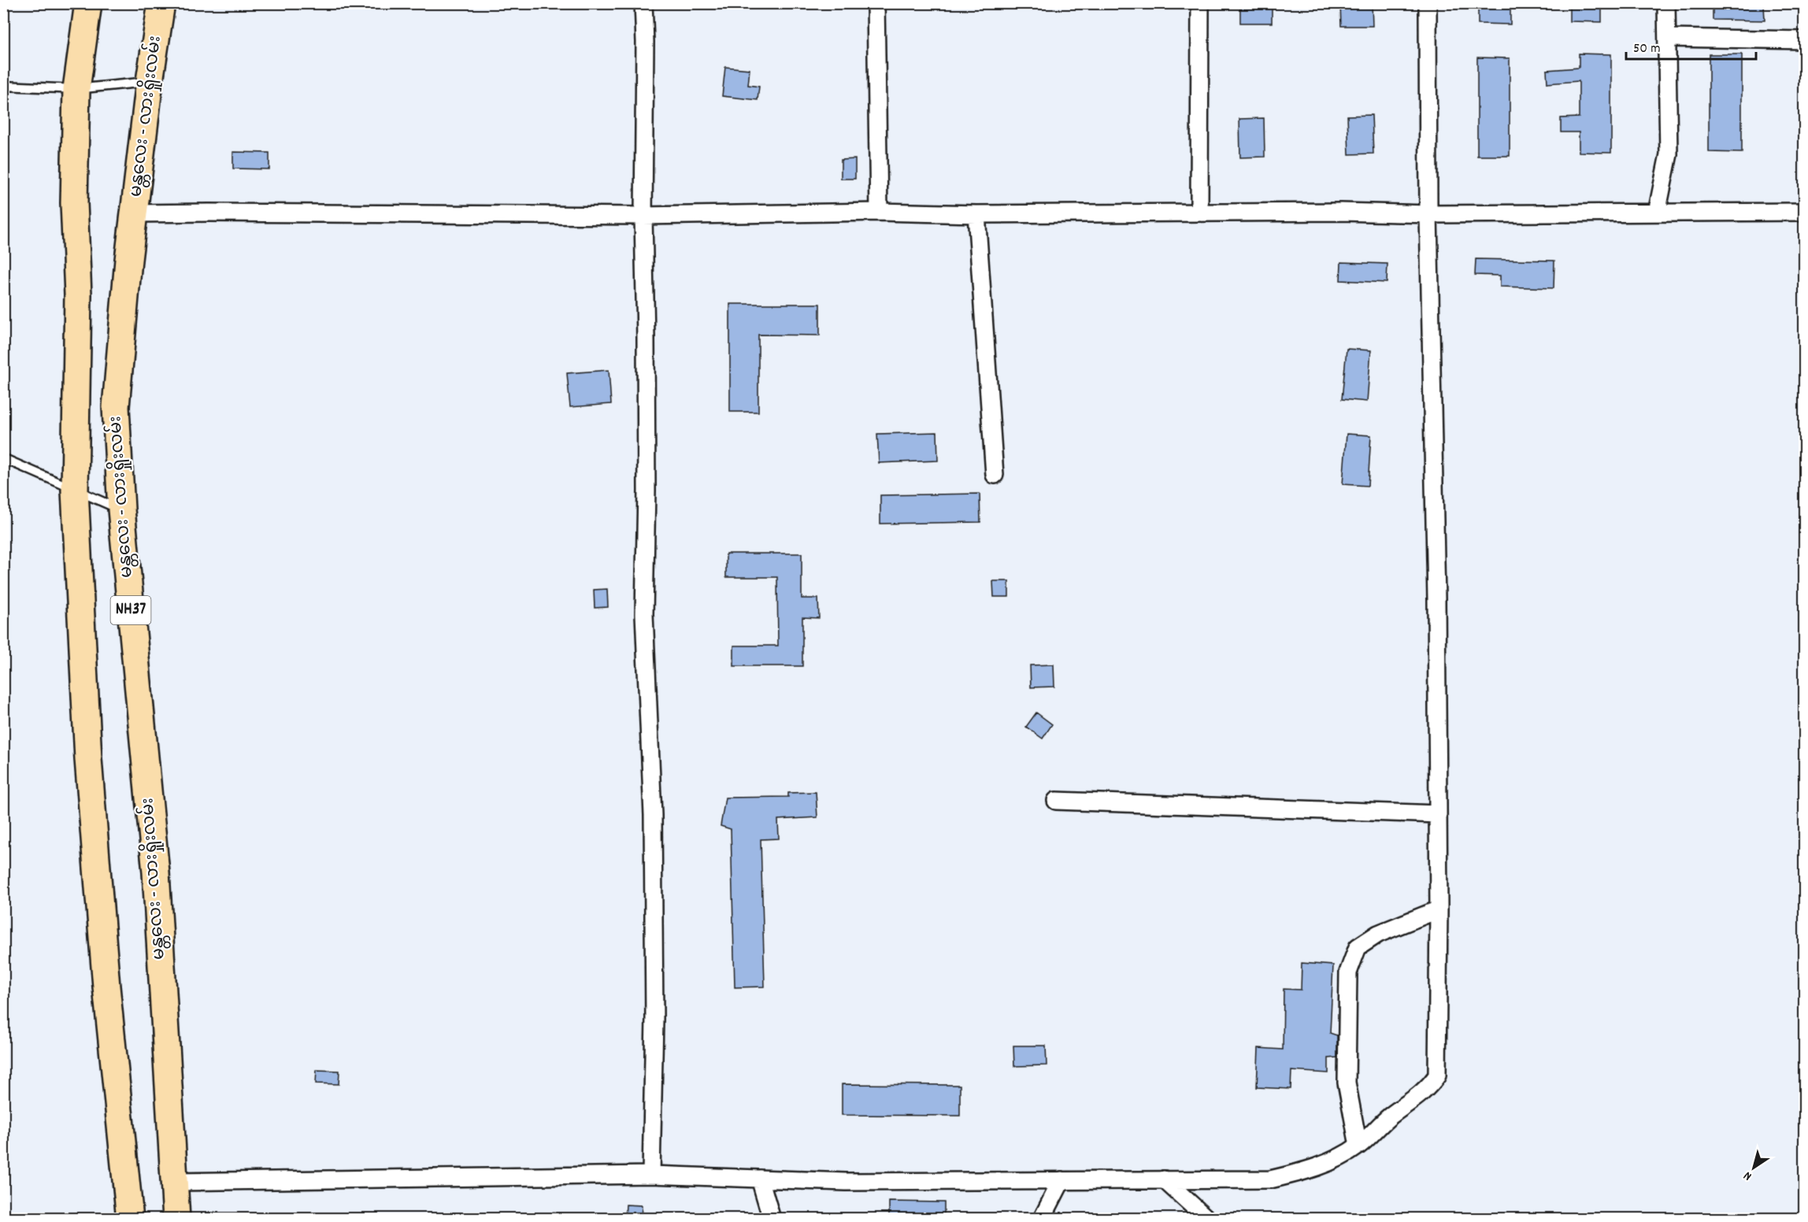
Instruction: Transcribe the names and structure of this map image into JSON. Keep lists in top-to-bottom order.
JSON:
{
  "streets": {
    "highway": ["မန္တလေး - လားရှိုးလမ်း", "NH37"]
  },
  "scale_bar": "50 m",
  "north": "bottom left"
}
